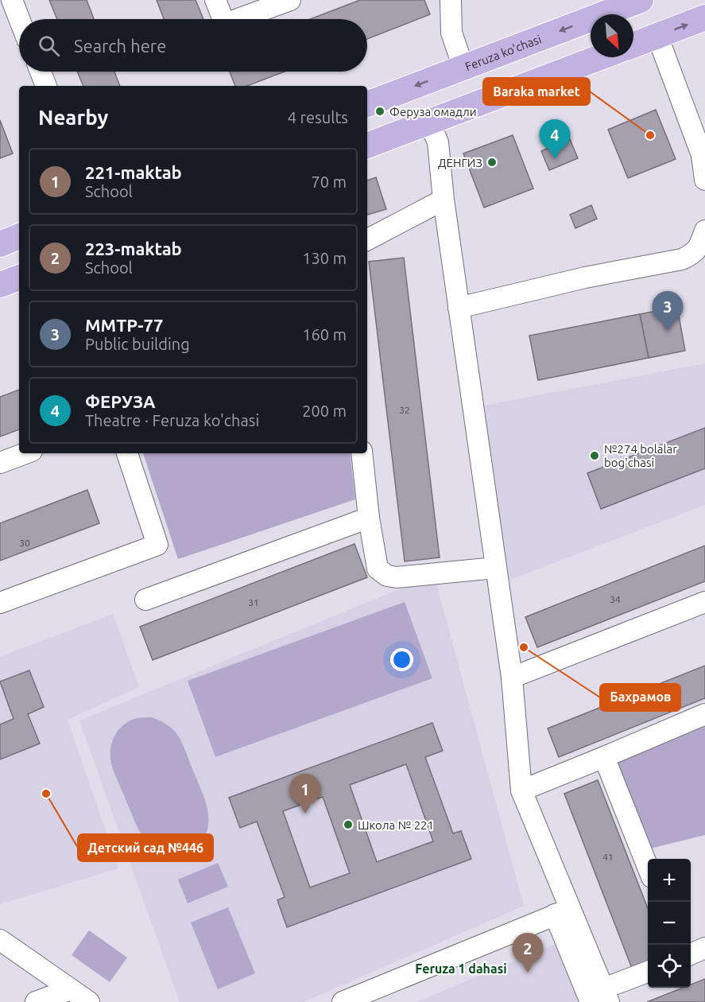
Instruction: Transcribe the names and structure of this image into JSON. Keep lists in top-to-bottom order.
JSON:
{
  "streets": {
    "main road": ["Feruza ko'chasi"]
  },
  "districts": ["Feruza 1 dahasi"],
  "places": [
    "Феруза омадли",
    "Baraka market",
    "ДЕНГИЗ",
    "№274 bolalar bog'chasi",
    "Бахрамов",
    "Детский сад №446",
    "Школа № 221"
  ],
  "house_numbers": [
    "32",
    "30",
    "34",
    "31",
    "41"
  ],
  "north": "bottom right",
  "page": {
    "search": "Search here",
    "heading": ["Nearby", "4 results"],
    "pins": [
      "4",
      "3",
      "1",
      "2"
    ],
    "list": [
      {
        "mark": "1",
        "name": "221-maktab",
        "note": "School",
        "value": "70 m"
      },
      {
        "mark": "2",
        "name": "223-maktab",
        "note": "School",
        "value": "130 m"
      },
      {
        "mark": "3",
        "name": "MMTP-77",
        "note": "Public building",
        "value": "160 m"
      },
      {
        "mark": "4",
        "name": "ФЕРУЗА",
        "note": "Theatre · Feruza ko'chasi",
        "value": "200 m"
      }
    ],
    "map_buttons": ["+", "−"]
  }
}
